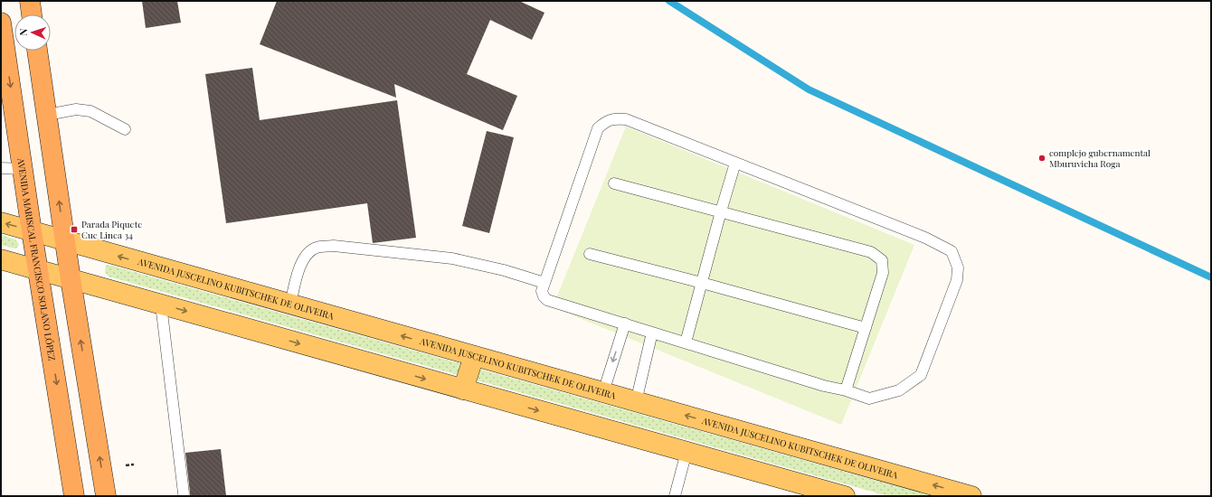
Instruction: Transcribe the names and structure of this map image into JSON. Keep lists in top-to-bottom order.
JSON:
{
  "streets": {
    "highway": ["AVENIDA MARISCAL FRANCISCO SOLANO LÓPEZ"],
    "main road": ["AVENIDA JUSCELINO KUBITSCHEK DE OLIVEIRA"]
  },
  "crossings": [
    ["AVENIDA MARISCAL FRANCISCO SOLANO LÓPEZ", "AVENIDA JUSCELINO KUBITSCHEK DE OLIVEIRA"]
  ],
  "places": {
    "other": ["complejo gubernamental Mburuvicha Roga"],
    "transit": ["Parada Piquete Cue Linea 34"]
  },
  "north": "left"
}
